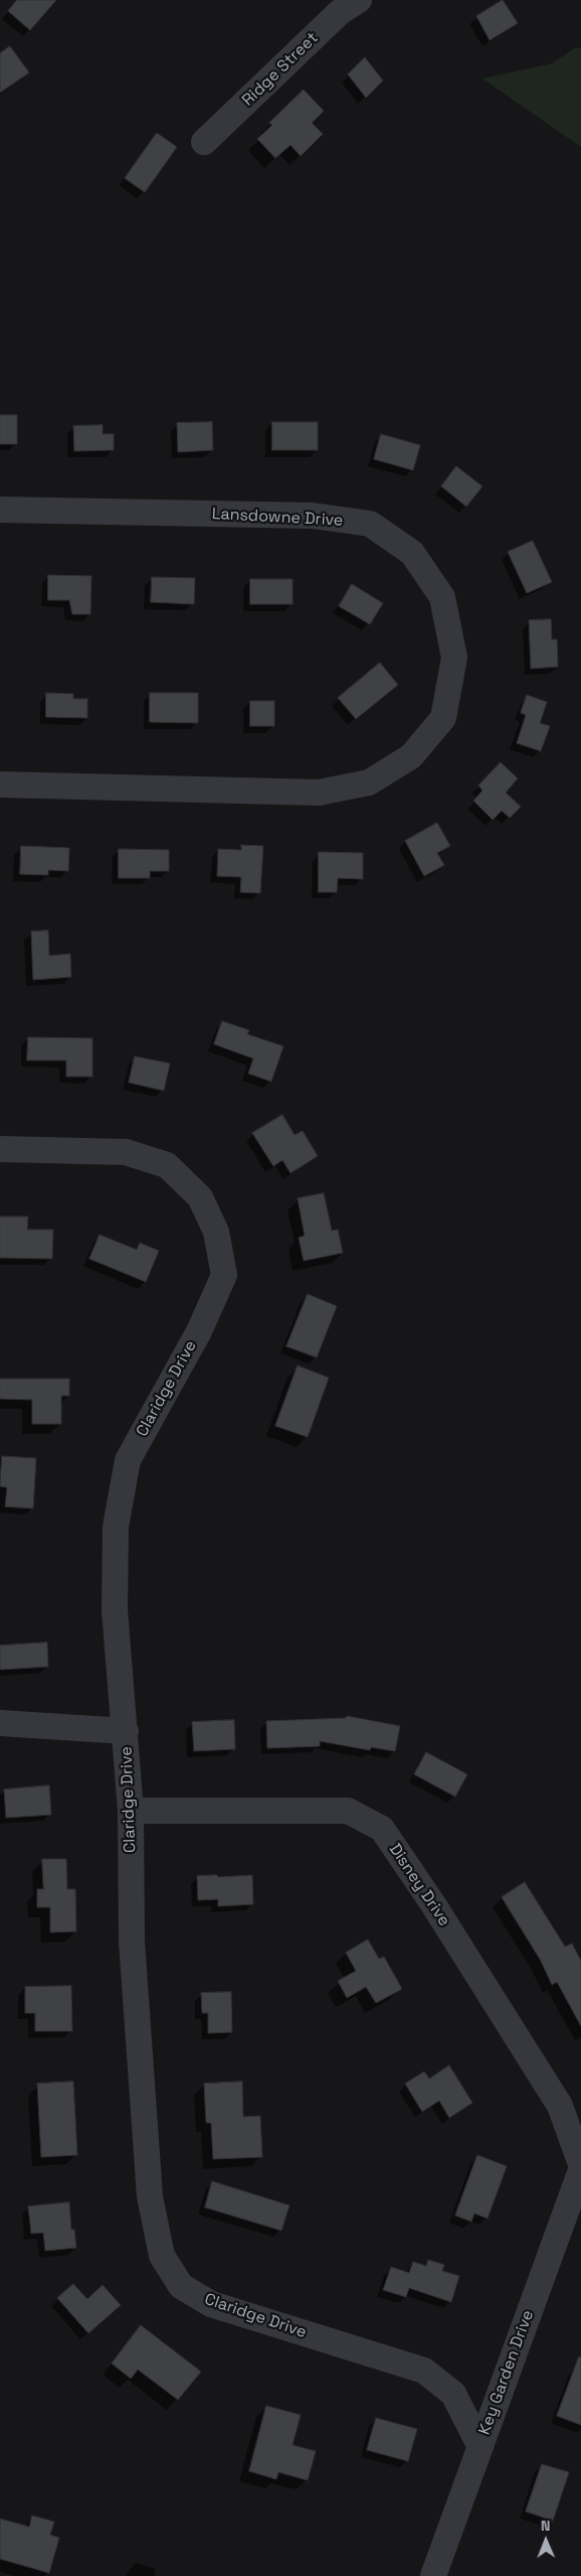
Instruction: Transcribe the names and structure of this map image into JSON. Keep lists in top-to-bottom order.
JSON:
{
  "streets": {
    "street": [
      "Ridge Street",
      "Lansdowne Drive",
      "Claridge Drive",
      "Disney Drive",
      "Key Garden Drive"
    ]
  },
  "crossings": [
    ["Claridge Drive", "Disney Drive"],
    ["Claridge Drive", "Key Garden Drive"]
  ],
  "north": "top"
}
